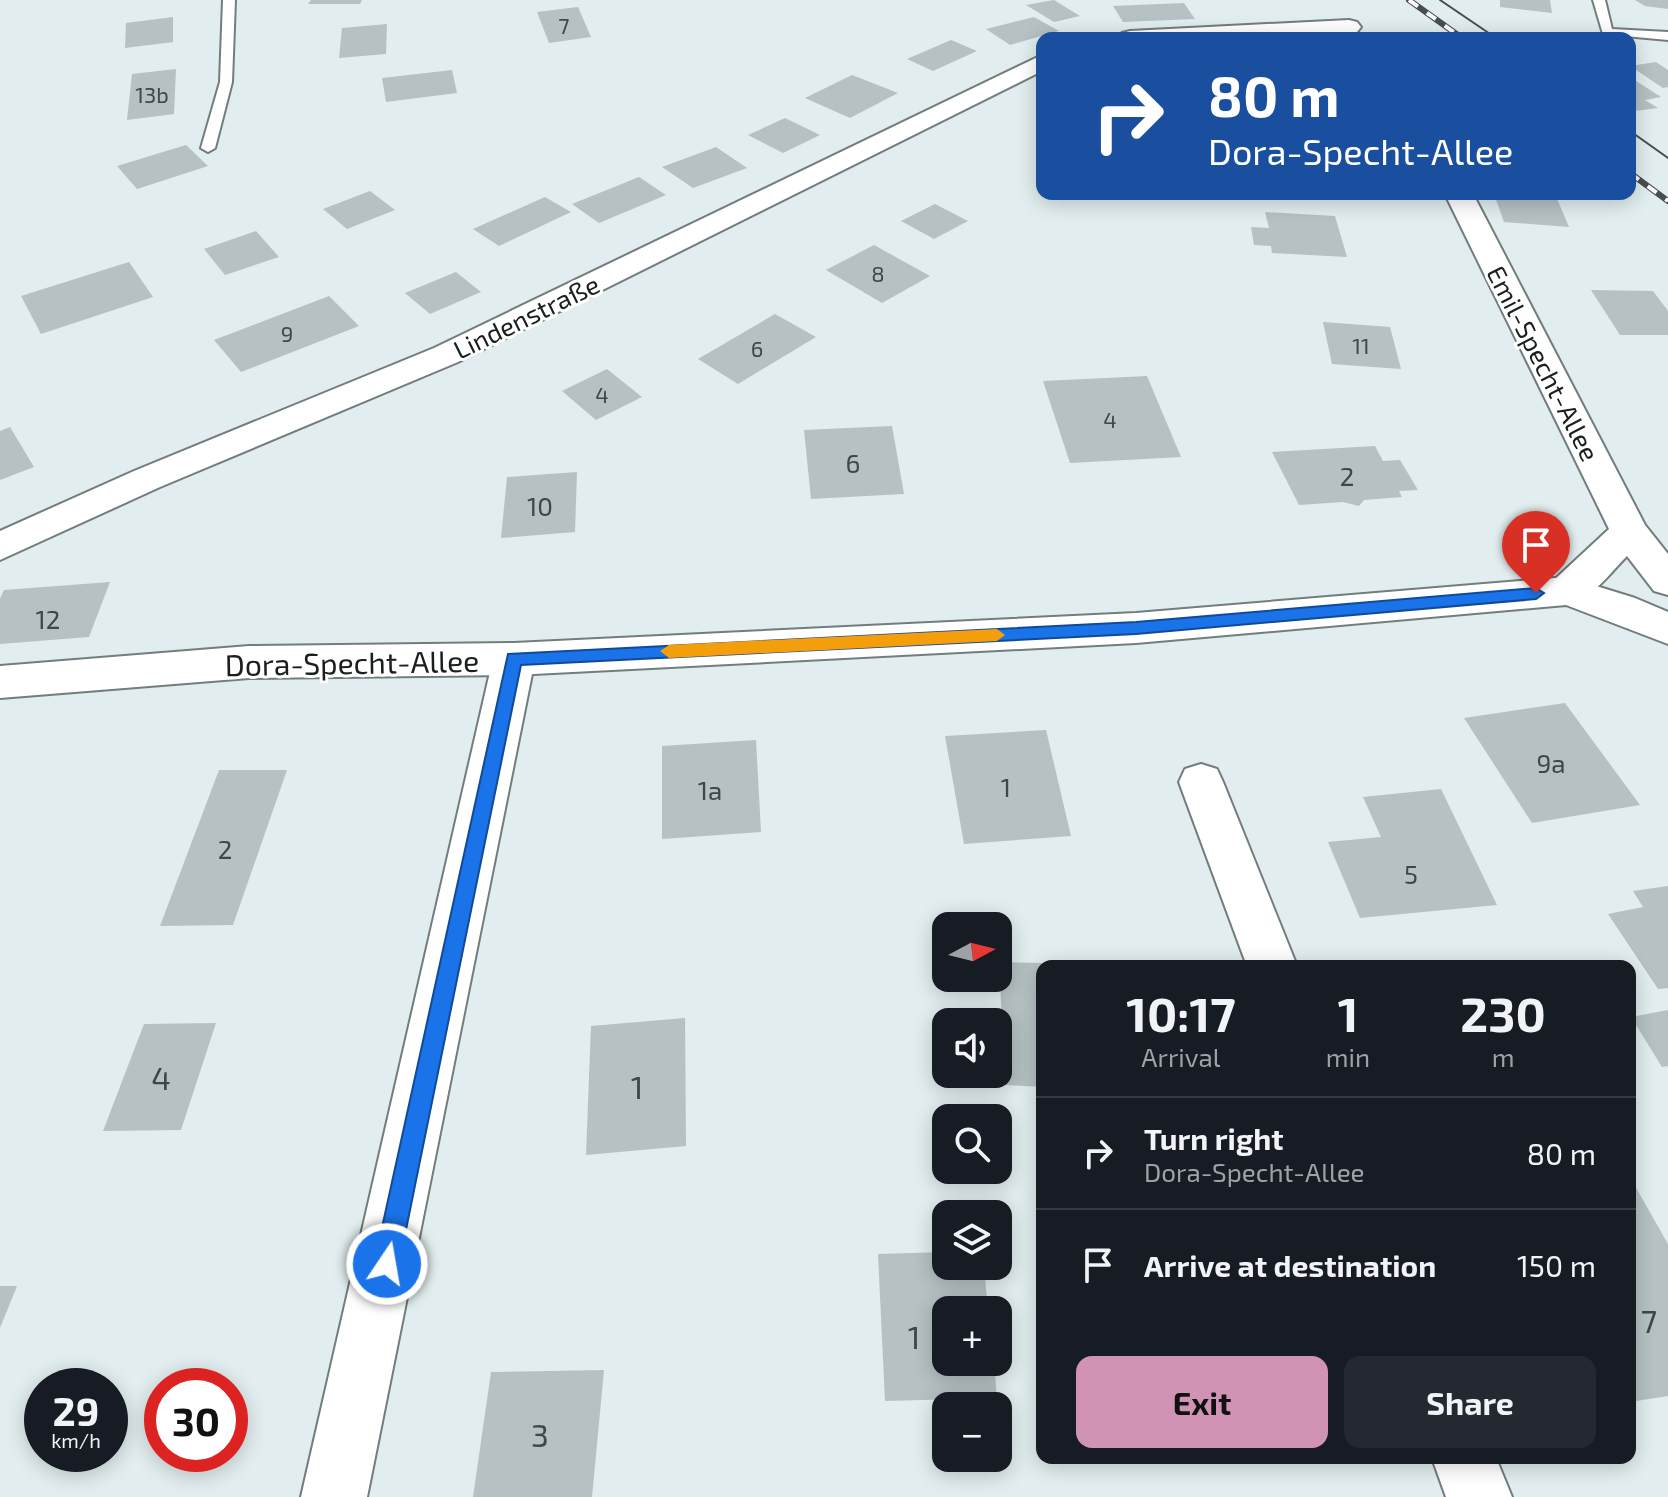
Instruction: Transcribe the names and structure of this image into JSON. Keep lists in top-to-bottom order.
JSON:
{
  "streets": {
    "street": ["Lindenstraße", "Emil-Specht-Allee", "Dora-Specht-Allee"]
  },
  "house_numbers": [
    "7",
    "13b",
    "8",
    "9",
    "11",
    "6",
    "4",
    "4",
    "6",
    "2",
    "10",
    "12",
    "9a",
    "1",
    "1a",
    "2",
    "5",
    "4",
    "1",
    "7",
    "1",
    "3"
  ],
  "north": "right",
  "page": {
    "turn": ["80 m", "Dora-Specht-Allee"],
    "map_buttons": ["+", "−"],
    "eta": [
      "10:17",
      "Arrival",
      "1",
      "min",
      "230",
      "m"
    ],
    "list": [
      {
        "name": "Turn right",
        "note": "Dora-Specht-Allee",
        "value": "80 m"
      },
      {
        "name": "Arrive at destination",
        "value": "150 m"
      }
    ],
    "buttons": ["Exit", "Share"],
    "speed": "29 km/h",
    "limit": "30"
  }
}
